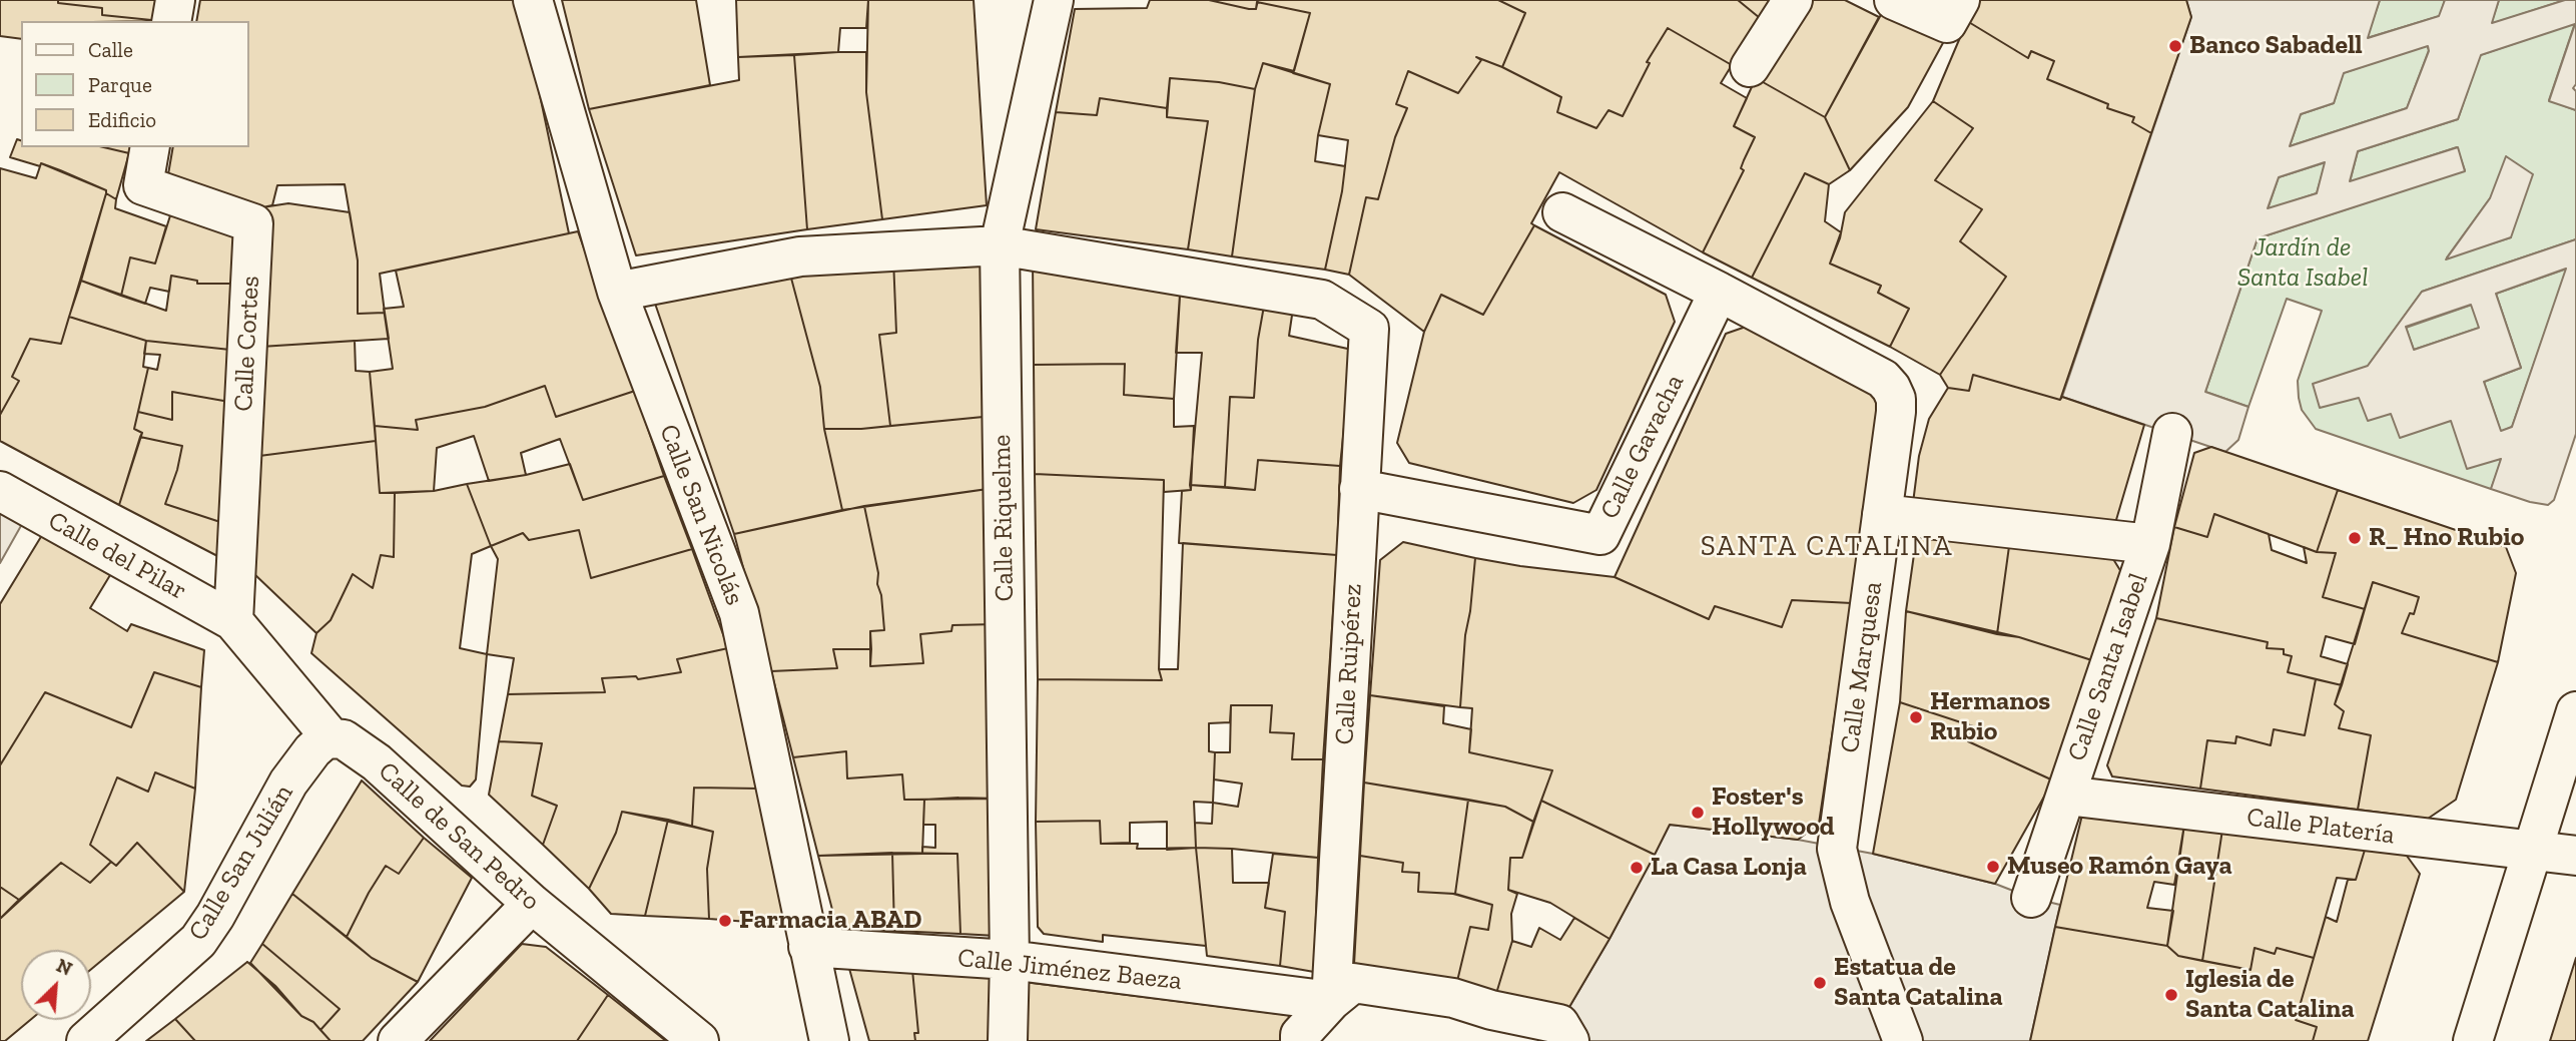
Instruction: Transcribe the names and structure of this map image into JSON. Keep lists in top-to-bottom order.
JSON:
{
  "streets": {
    "street": [
      "Calle Cortes",
      "Calle Gavacha",
      "Calle San Nicolás",
      "Calle Riquelme",
      "Calle del Pilar",
      "Calle Ruipérez",
      "Calle Marquesa",
      "Calle Santa Isabel",
      "Calle Platería",
      "Calle de San Pedro",
      "Calle San Julián",
      "Calle Jiménez Baeza"
    ]
  },
  "crossings": [
    ["Calle Cortes", "Calle del Pilar"],
    ["Calle Cortes", "Calle de San Pedro"],
    ["Calle Gavacha", "Calle Ruipérez"],
    ["Calle Gavacha", "Calle Marquesa"],
    ["Calle San Nicolás", "Calle Jiménez Baeza"],
    ["Calle Riquelme", "Calle Ruipérez"],
    ["Calle Riquelme", "Calle Jiménez Baeza"],
    ["Calle del Pilar", "Calle de San Pedro"],
    ["Calle Ruipérez", "Calle Jiménez Baeza"],
    ["Calle Santa Isabel", "Calle Platería"],
    ["Calle de San Pedro", "Calle San Julián"]
  ],
  "districts": ["SANTA CATALINA"],
  "parks": ["Jardín de Santa Isabel"],
  "places": [
    "Banco Sabadell",
    "R_ Hno Rubio",
    "Hermanos Rubio",
    "Foster's Hollywood",
    "Museo Ramón Gaya",
    "La Casa Lonja",
    "Farmacia ABAD",
    "Estatua de Santa Catalina",
    "Iglesia de Santa Catalina"
  ],
  "legend": ["Calle", "Parque", "Edificio"],
  "north": "top right"
}
